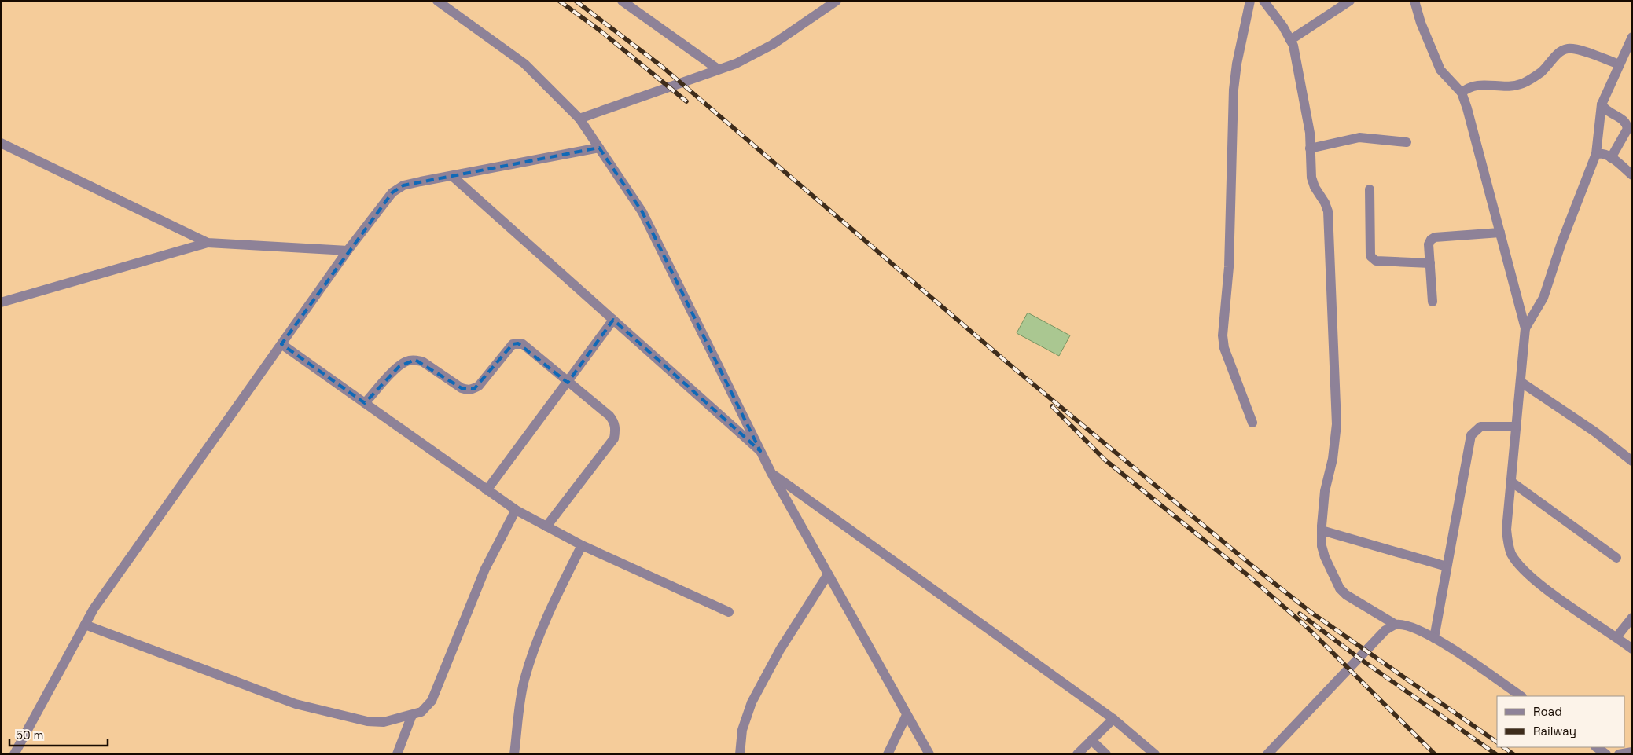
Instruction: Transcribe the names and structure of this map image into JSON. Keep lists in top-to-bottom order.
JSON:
{
  "legend": ["Road", "Railway"],
  "scale_bar": "50 m"
}
